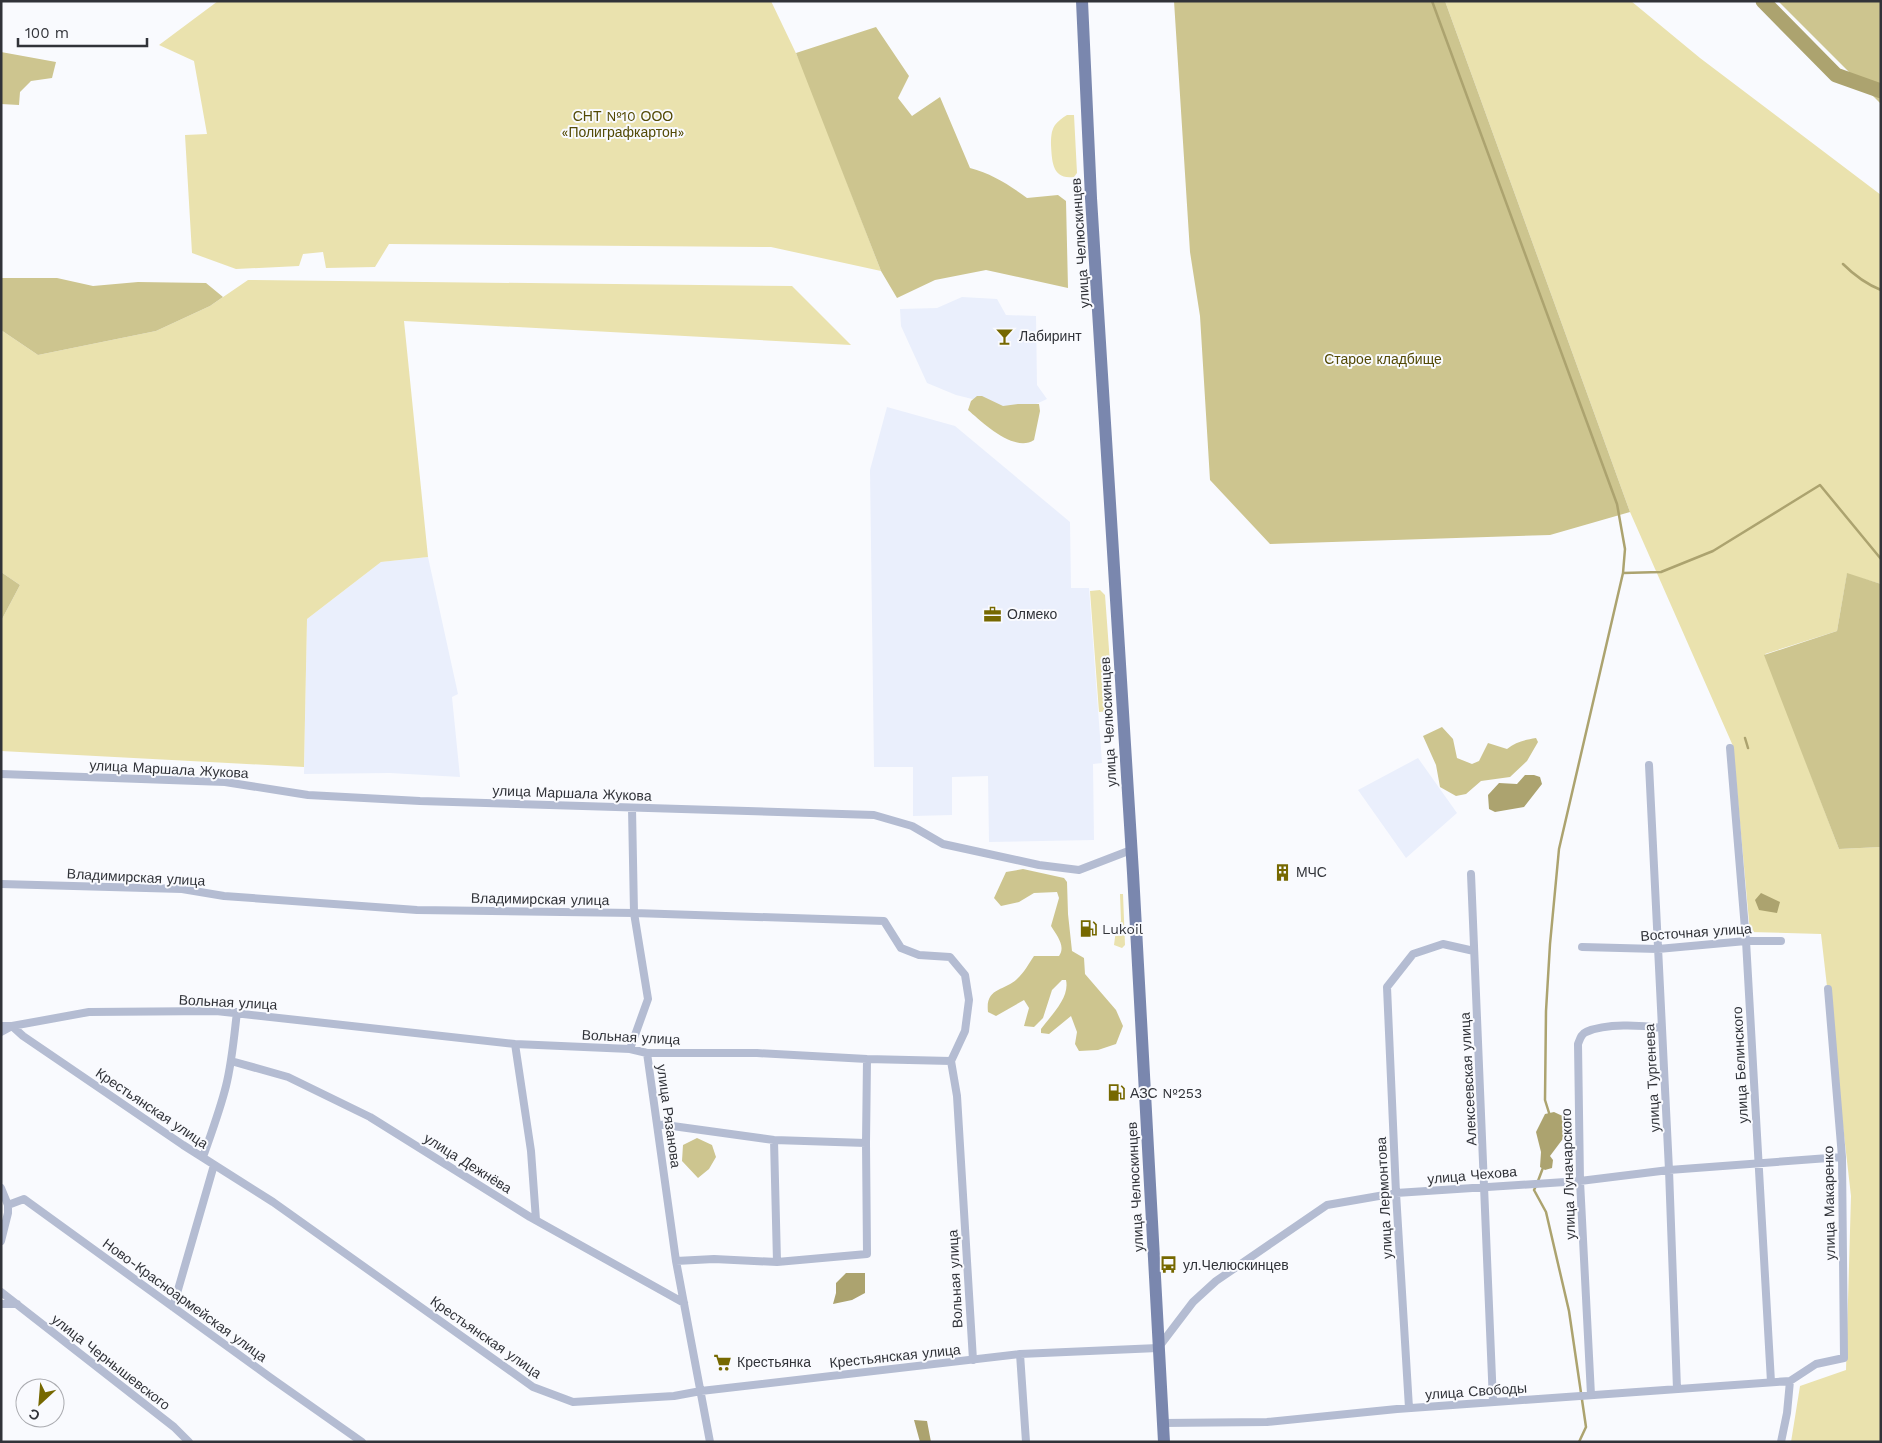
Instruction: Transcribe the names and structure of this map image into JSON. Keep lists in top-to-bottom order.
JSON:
{
  "streets": {
    "main road": ["улица Челюскинцев"],
    "street": [
      "улица Маршала Жукова",
      "Владимирская улица",
      "Восточная улица",
      "Вольная улица",
      "улица Белинского",
      "улица Тургенева",
      "Алексеевская улица",
      "Крестьянская улица",
      "улица Рязанова",
      "улица Дежнёва",
      "улица Луначарского",
      "улица Чехова",
      "улица Лермонтова",
      "улица Макаренко",
      "Ново-Красноармейская улица",
      "улица Чернышевского",
      "улица Свободы"
    ]
  },
  "crossings": [
    ["улица Челюскинцев", "улица Маршала Жукова"],
    ["улица Челюскинцев", "Крестьянская улица"],
    ["улица Челюскинцев", "улица Чехова"],
    ["улица Челюскинцев", "улица Свободы"],
    ["Владимирская улица", "Вольная улица"],
    ["Восточная улица", "улица Белинского"],
    ["Восточная улица", "улица Тургенева"],
    ["Вольная улица", "Крестьянская улица"],
    ["Вольная улица", "улица Рязанова"],
    ["улица Белинского", "улица Чехова"],
    ["улица Белинского", "улица Свободы"],
    ["улица Тургенева", "улица Луначарского"],
    ["улица Тургенева", "улица Чехова"],
    ["улица Тургенева", "улица Свободы"],
    ["Алексеевская улица", "улица Чехова"],
    ["Алексеевская улица", "улица Лермонтова"],
    ["Алексеевская улица", "улица Свободы"],
    ["Крестьянская улица", "улица Рязанова"],
    ["Крестьянская улица", "улица Чехова"],
    ["улица Рязанова", "улица Дежнёва"],
    ["улица Луначарского", "улица Чехова"],
    ["улица Луначарского", "улица Свободы"],
    ["улица Чехова", "улица Лермонтова"],
    ["улица Чехова", "улица Макаренко"],
    ["улица Лермонтова", "улица Свободы"],
    ["улица Макаренко", "улица Свободы"]
  ],
  "parks": ["СНТ №10 ООО «Полиграфкартон»", "Старое кладбище"],
  "places": {
    "bar": ["Лабиринт"],
    "office": ["Олмеко"],
    "building": ["МЧС"],
    "fuel station": ["Lukoil", "АЗС №253"],
    "bus stop": ["ул.Челюскинцев"],
    "supermarket": ["Крестьянка"]
  },
  "scale_bar": "100 m",
  "north": "bottom left"
}
